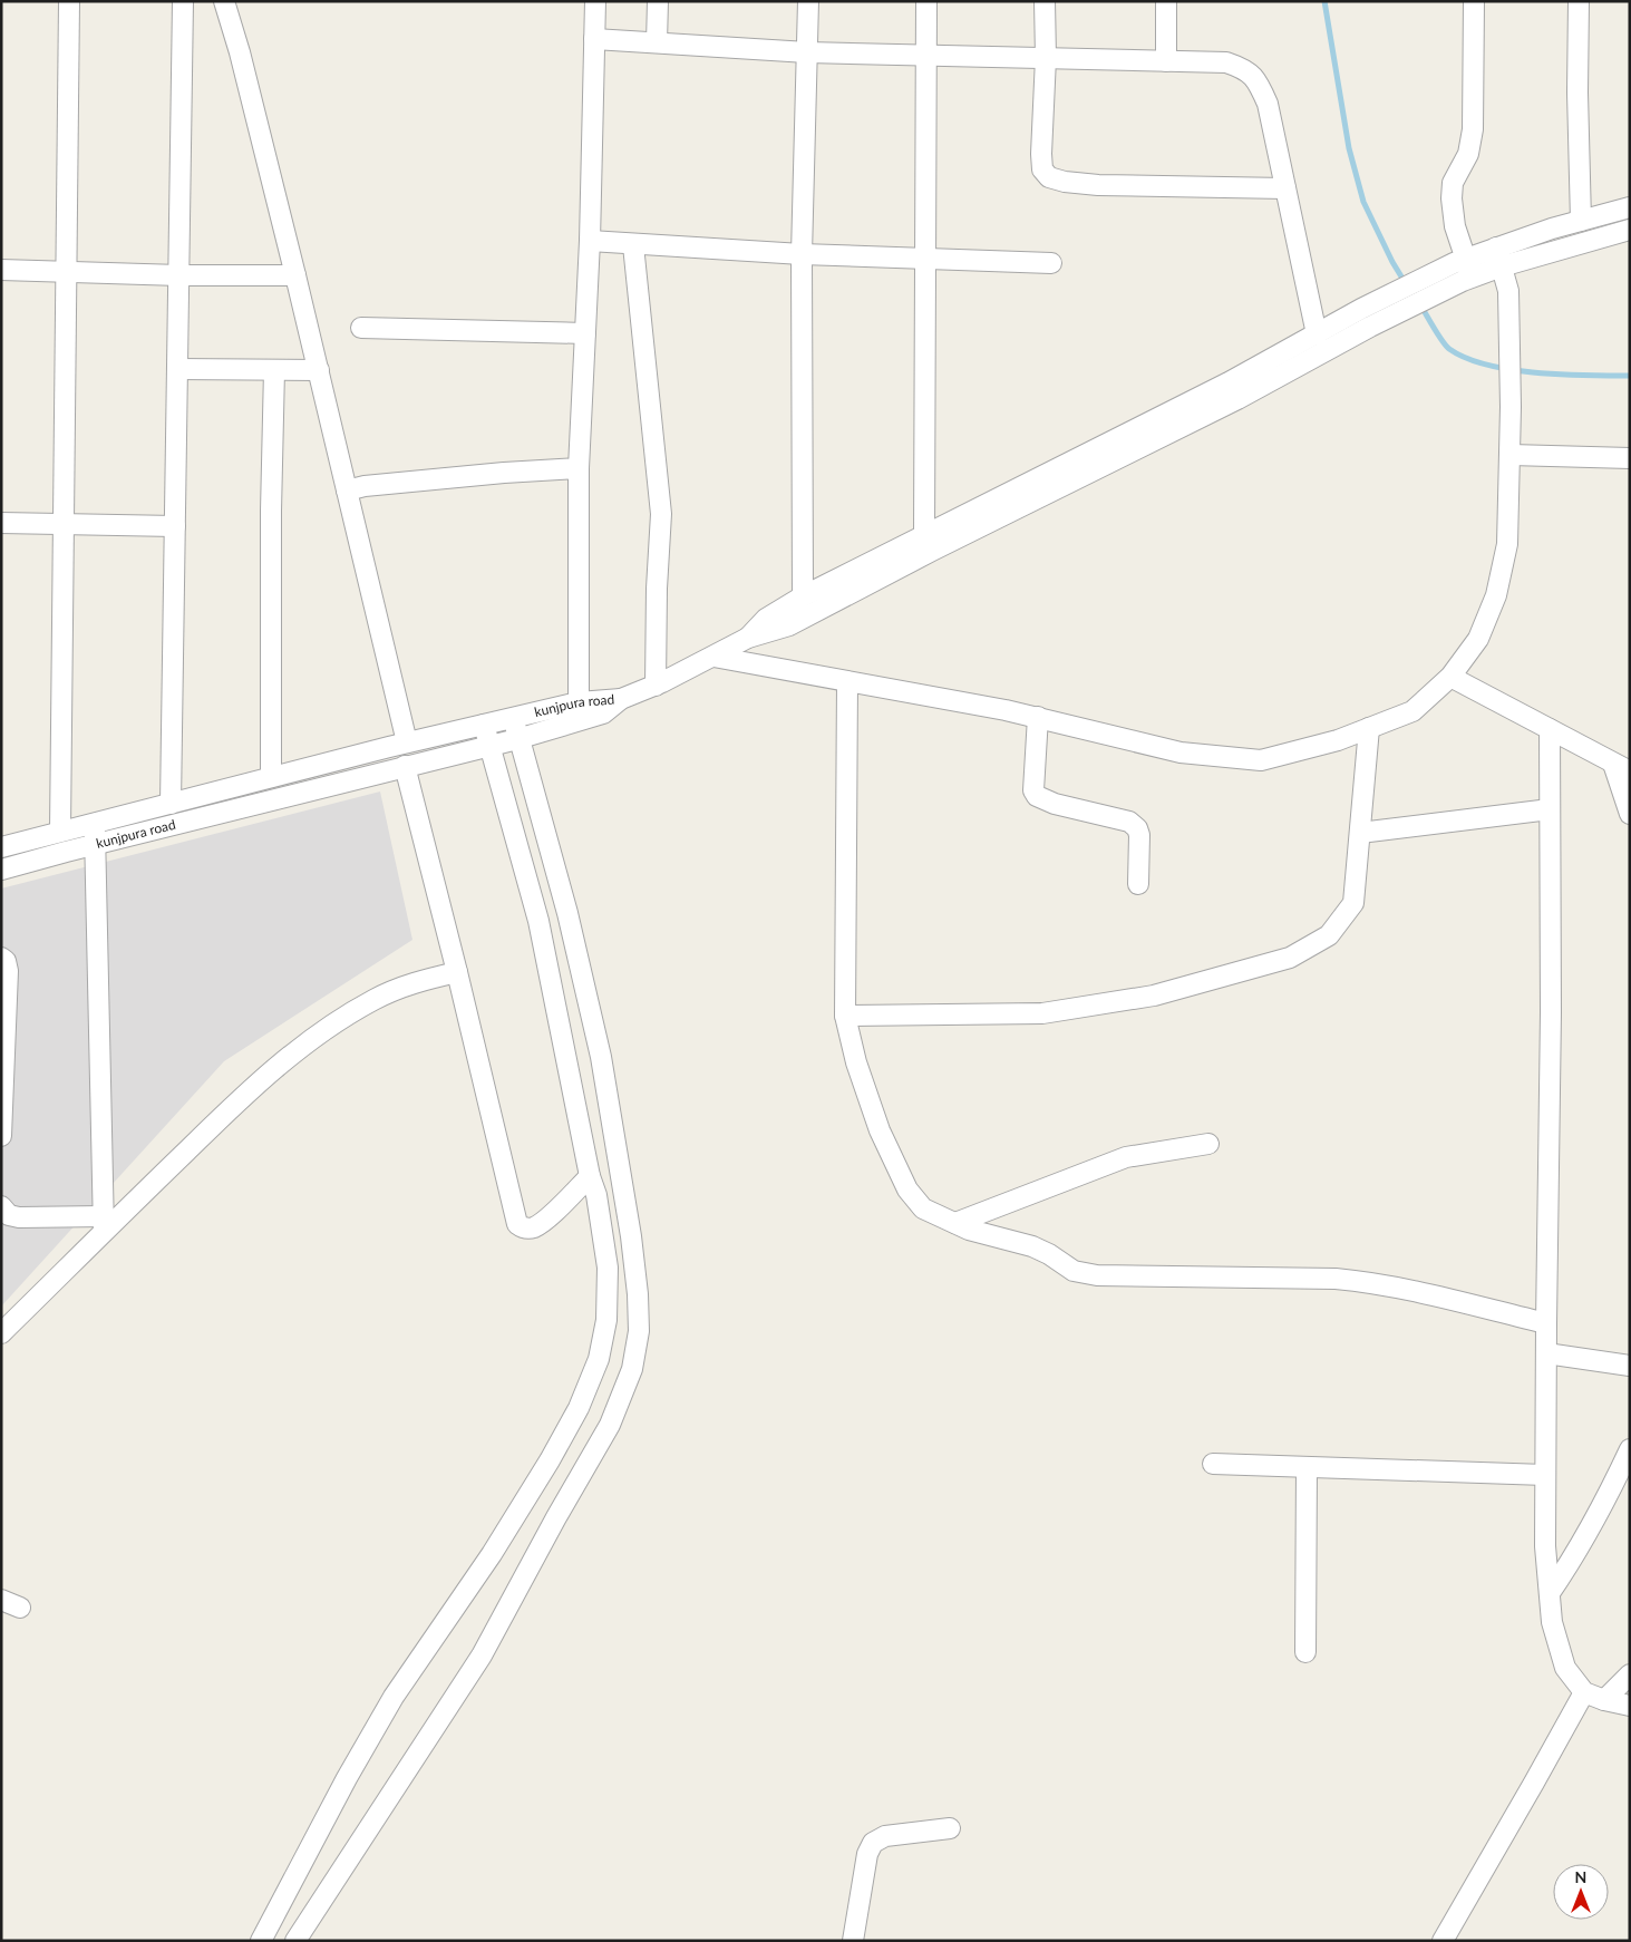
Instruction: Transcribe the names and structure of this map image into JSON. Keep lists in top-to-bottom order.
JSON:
{
  "streets": {
    "street": ["kunjpura road"]
  },
  "north": "top"
}
